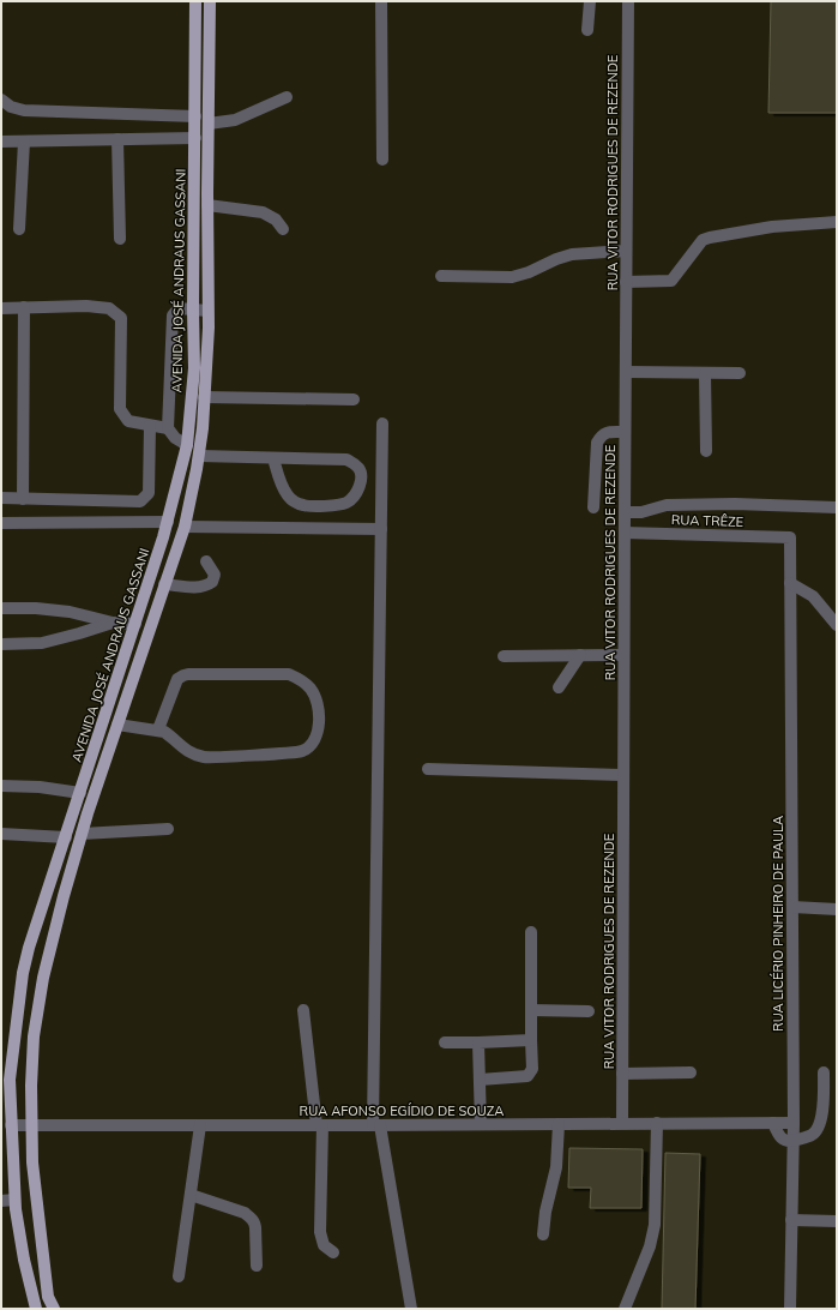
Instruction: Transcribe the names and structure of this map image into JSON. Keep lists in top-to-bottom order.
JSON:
{
  "streets": {
    "main road": ["AVENIDA JOSÉ ANDRAUS GASSANI"],
    "street": [
      "RUA VITOR RODRIGUES DE REZENDE",
      "RUA TRÊZE",
      "RUA LICÉRIO PINHEIRO DE PAULA",
      "RUA AFONSO EGÍDIO DE SOUZA"
    ]
  },
  "crossings": [
    ["RUA VITOR RODRIGUES DE REZENDE", "RUA TRÊZE"],
    ["RUA VITOR RODRIGUES DE REZENDE", "RUA AFONSO EGÍDIO DE SOUZA"],
    ["AVENIDA JOSÉ ANDRAUS GASSANI", "RUA AFONSO EGÍDIO DE SOUZA"],
    ["RUA TRÊZE", "RUA LICÉRIO PINHEIRO DE PAULA"],
    ["RUA LICÉRIO PINHEIRO DE PAULA", "RUA AFONSO EGÍDIO DE SOUZA"]
  ]
}
